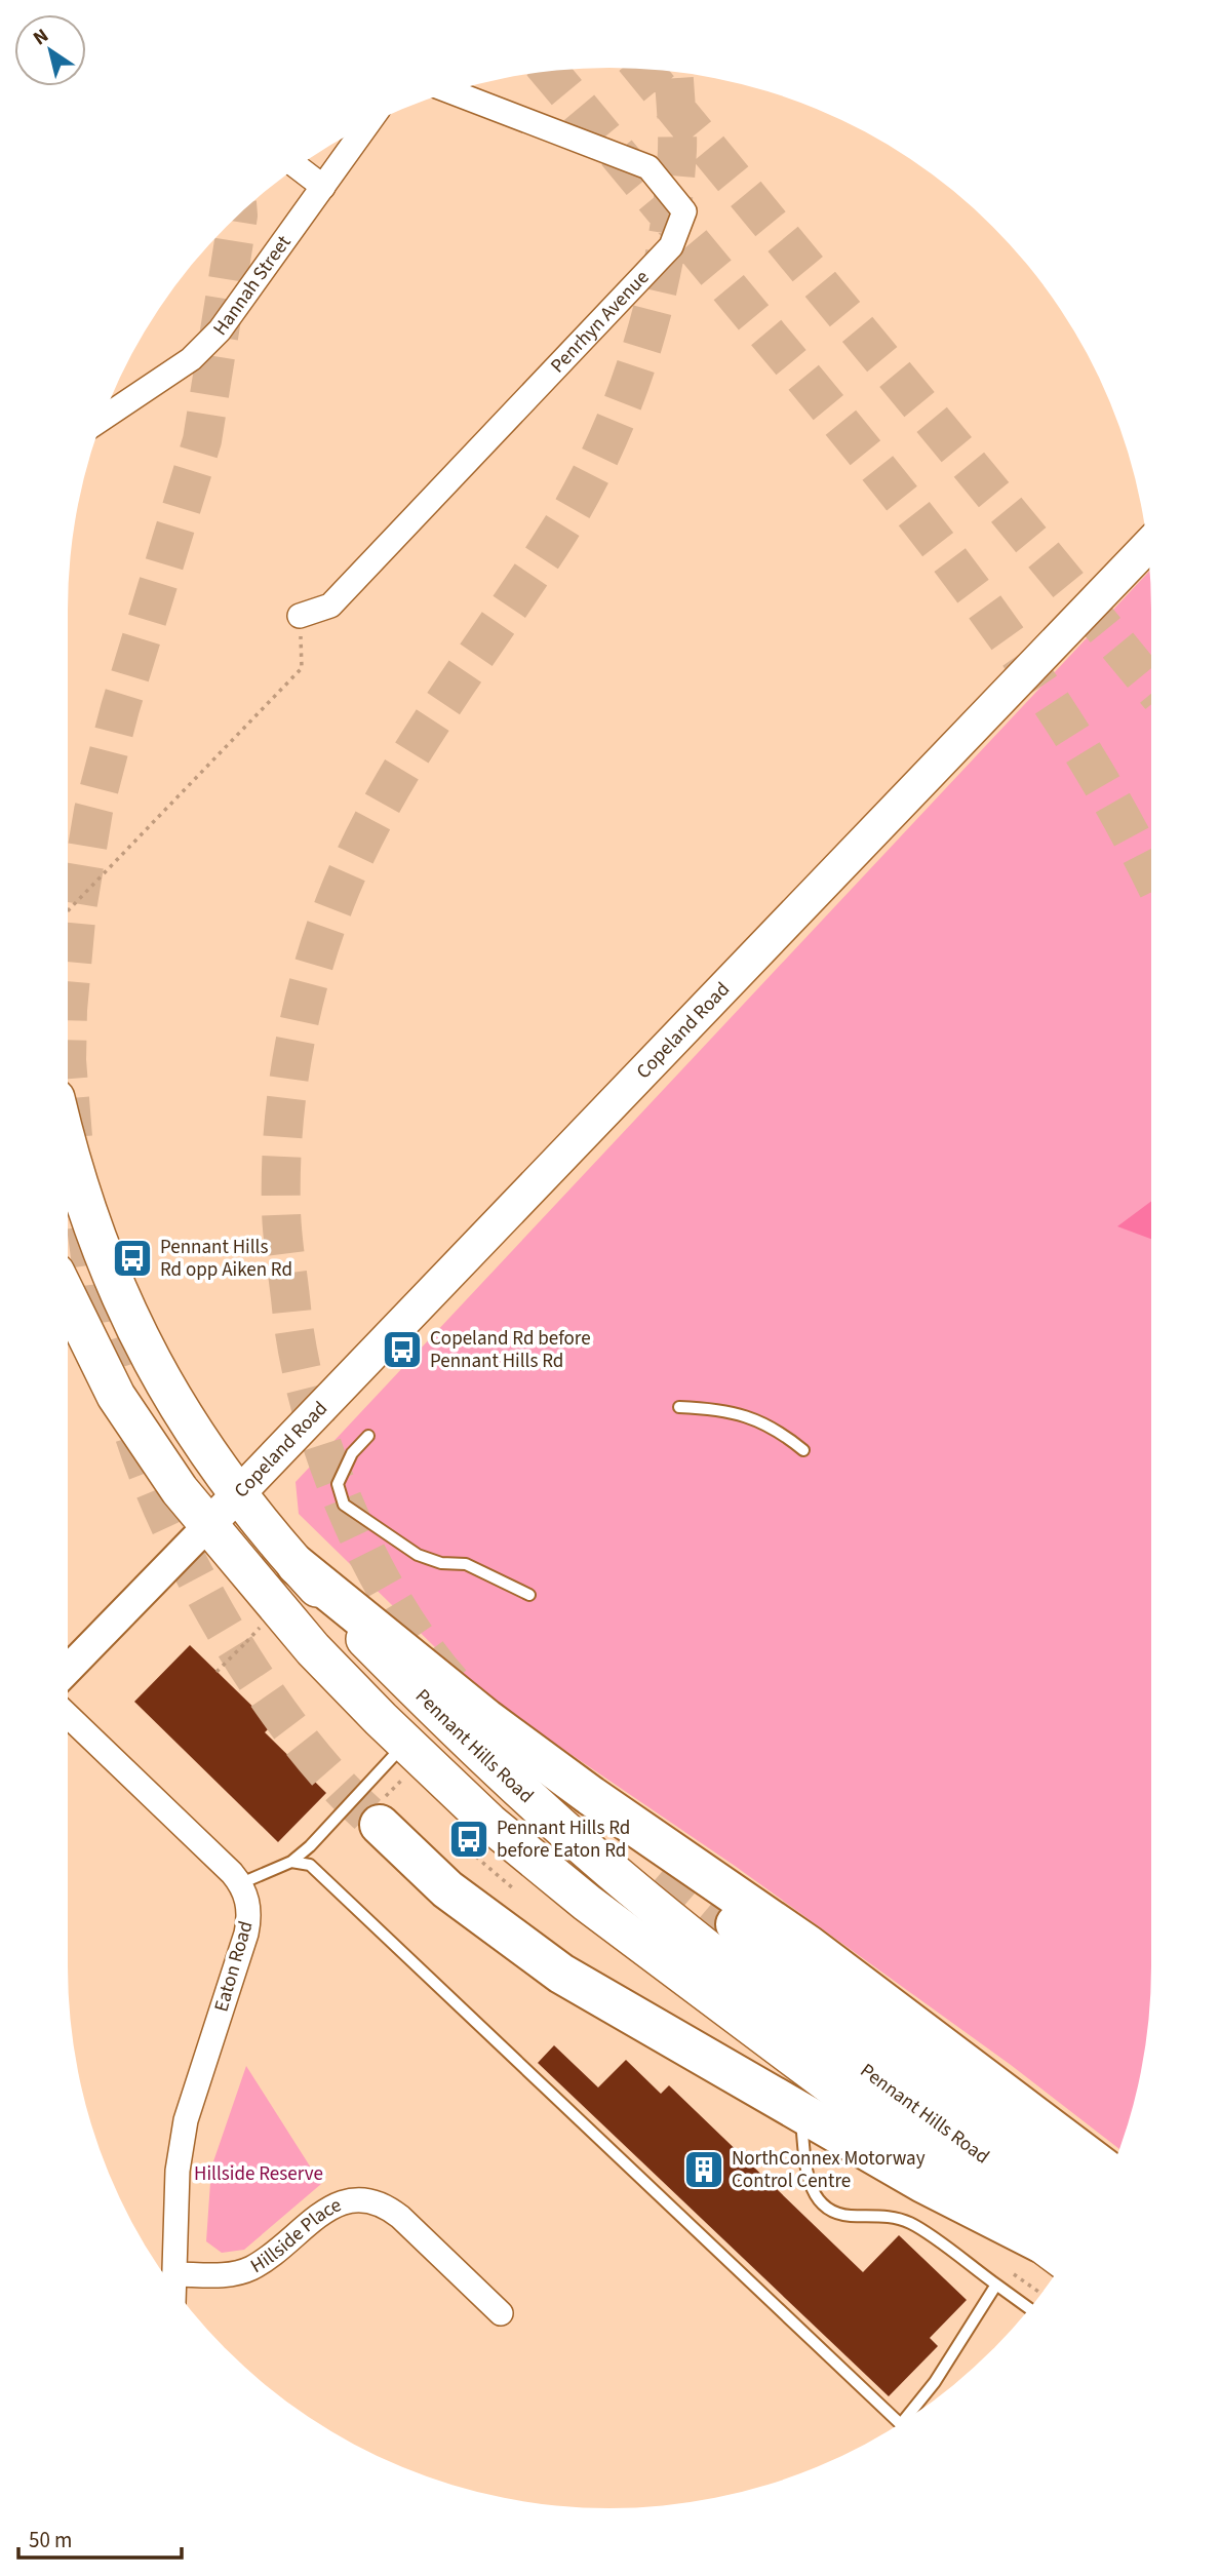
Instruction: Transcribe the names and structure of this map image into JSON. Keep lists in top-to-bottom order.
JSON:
{
  "streets": {
    "highway": ["Pennant Hills Road"],
    "main road": ["Copeland Road"],
    "street": [
      "Hannah Street",
      "Penrhyn Avenue",
      "Eaton Road",
      "Hillside Place"
    ]
  },
  "crossings": [
    ["Copeland Road", "Pennant Hills Road"],
    ["Eaton Road", "Hillside Place"]
  ],
  "parks": ["Hillside Reserve"],
  "places": {
    "bus stop": ["Pennant Hills Rd opp Aiken Rd", "Copeland Rd before Pennant Hills Rd", "Pennant Hills Rd before Eaton Rd"],
    "building": ["NorthConnex Motorway Control Centre"]
  },
  "scale_bar": "50 m",
  "north": "top left"
}
